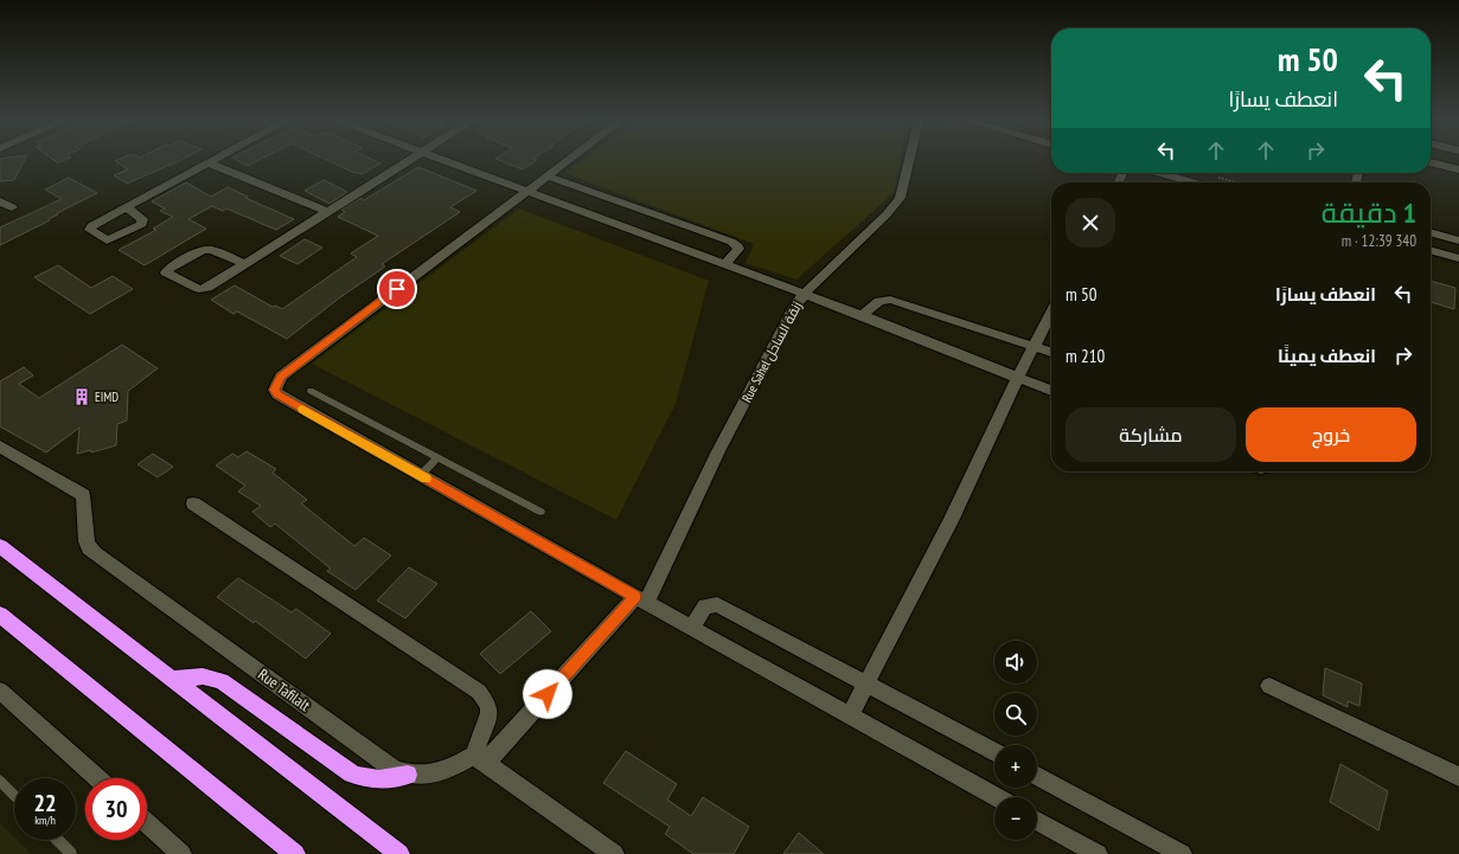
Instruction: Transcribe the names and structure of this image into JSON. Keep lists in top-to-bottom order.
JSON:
{
  "streets": {
    "street": ["Rue Sahel زنقة الساحل", "Rue Tafilalt"]
  },
  "crossings": [
    ["Rue Sahel زنقة الساحل", "Rue Tafilalt"]
  ],
  "places": {
    "building": ["EIMD"]
  },
  "page": {
    "turn": ["50 m", "انعطف يسارًا"],
    "heading": ["1 دقيقة", "340 m · 12:39"],
    "list": [
      {
        "name": "انعطف يسارًا",
        "value": "50 m"
      },
      {
        "name": "انعطف يمينًا",
        "value": "210 m"
      }
    ],
    "buttons": ["خروج", "مشاركة"],
    "map_buttons": ["+", "−"],
    "speed": "22 km/h",
    "limit": "30"
  }
}
